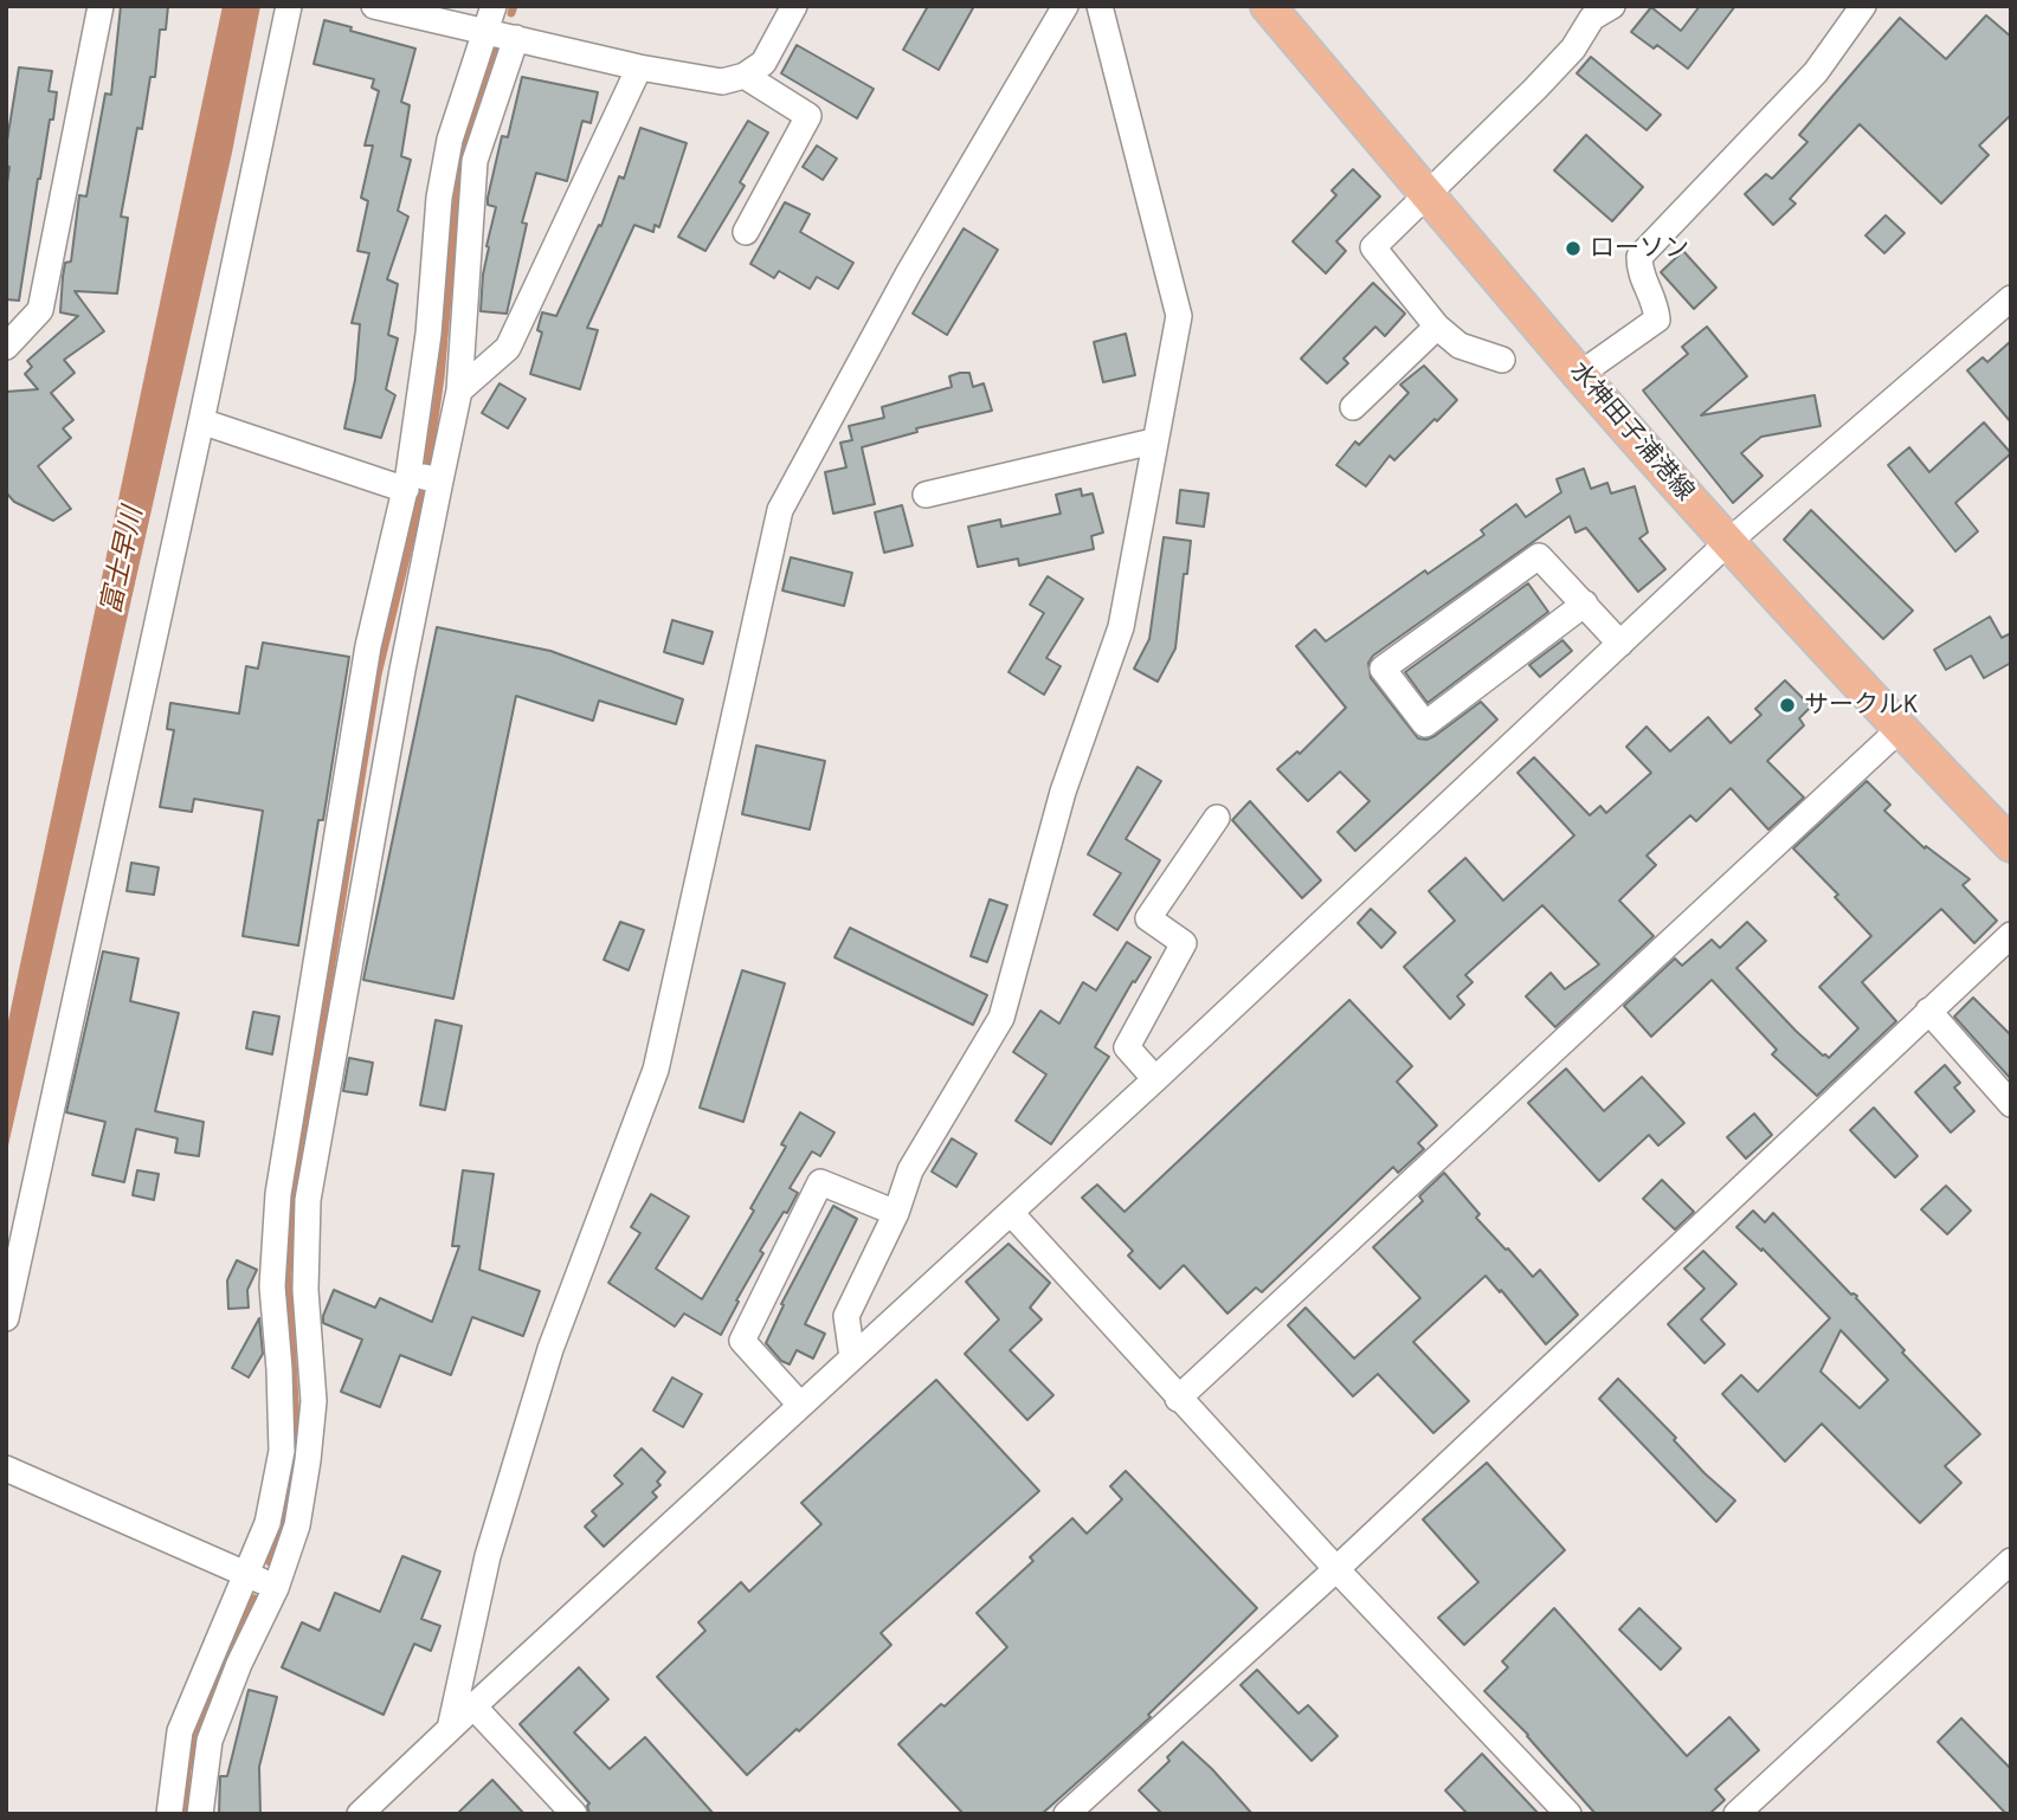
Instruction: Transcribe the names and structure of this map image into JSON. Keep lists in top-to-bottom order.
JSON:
{
  "streets": {
    "main road": ["水神田子浦港線"]
  },
  "water": ["富士早川"],
  "places": ["ローソン", "サークルK"]
}
